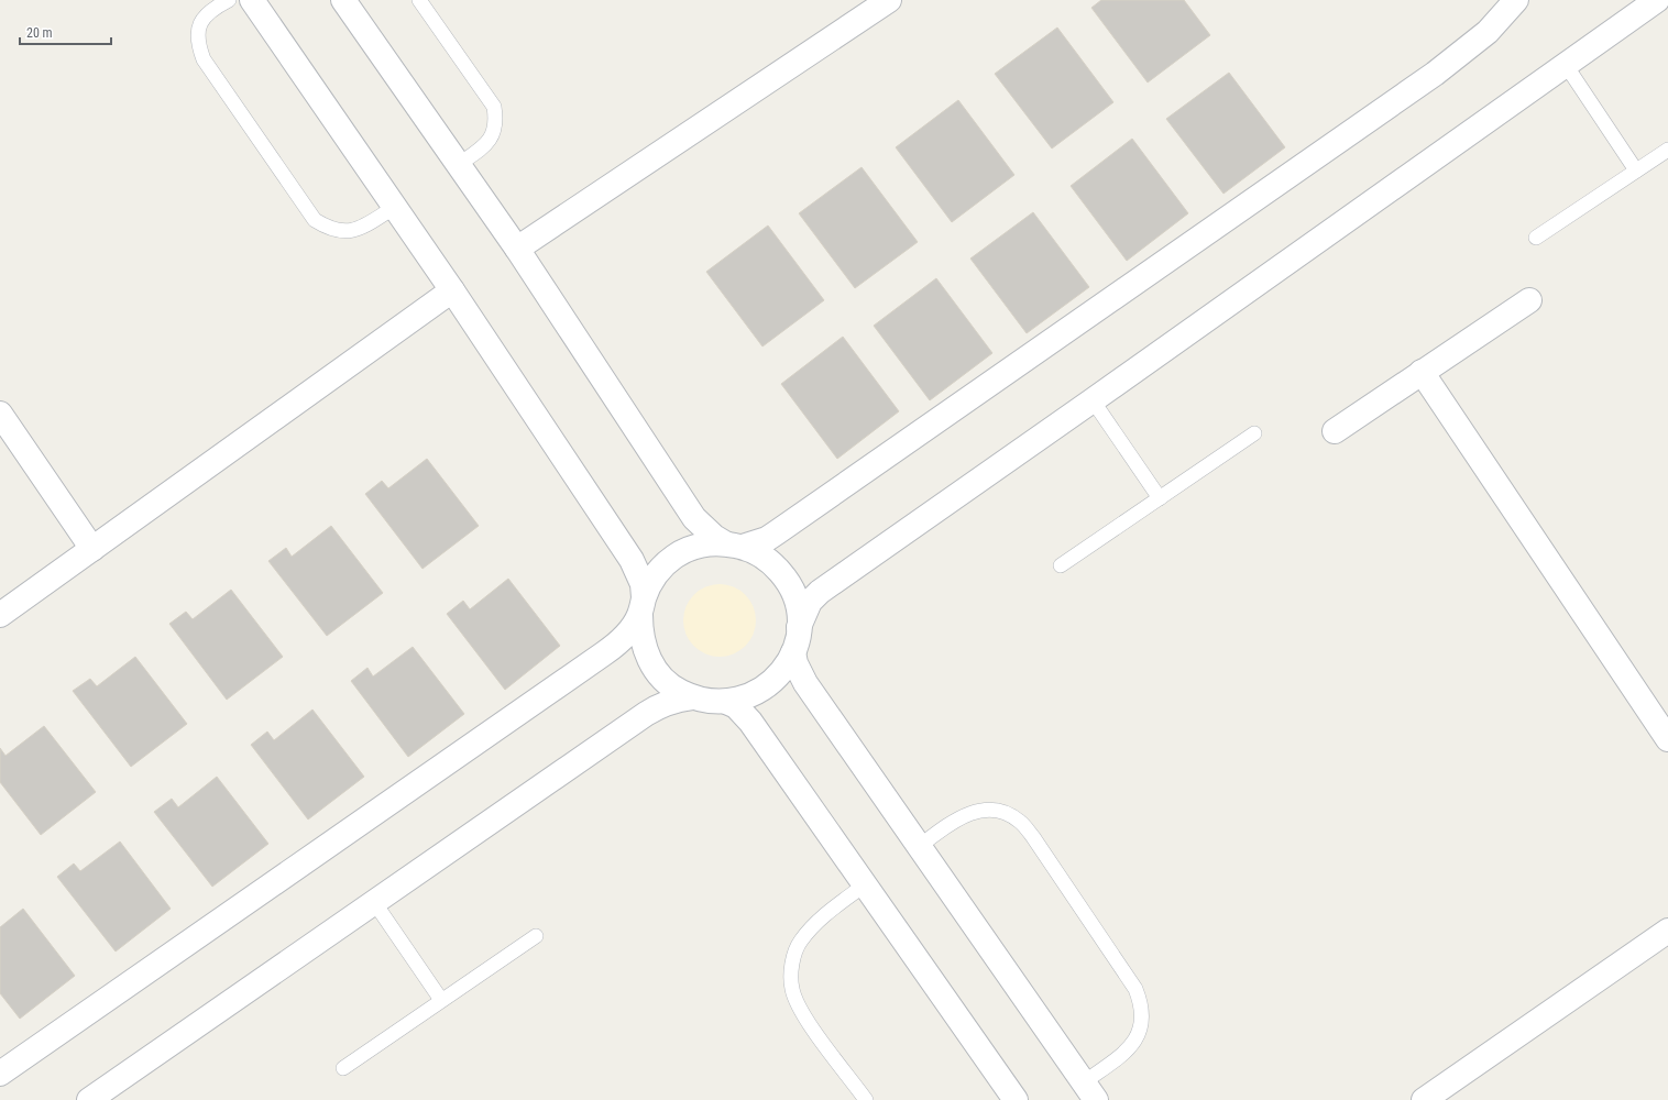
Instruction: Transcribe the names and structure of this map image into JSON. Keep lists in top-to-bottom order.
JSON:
{
  "scale_bar": "20 m"
}
